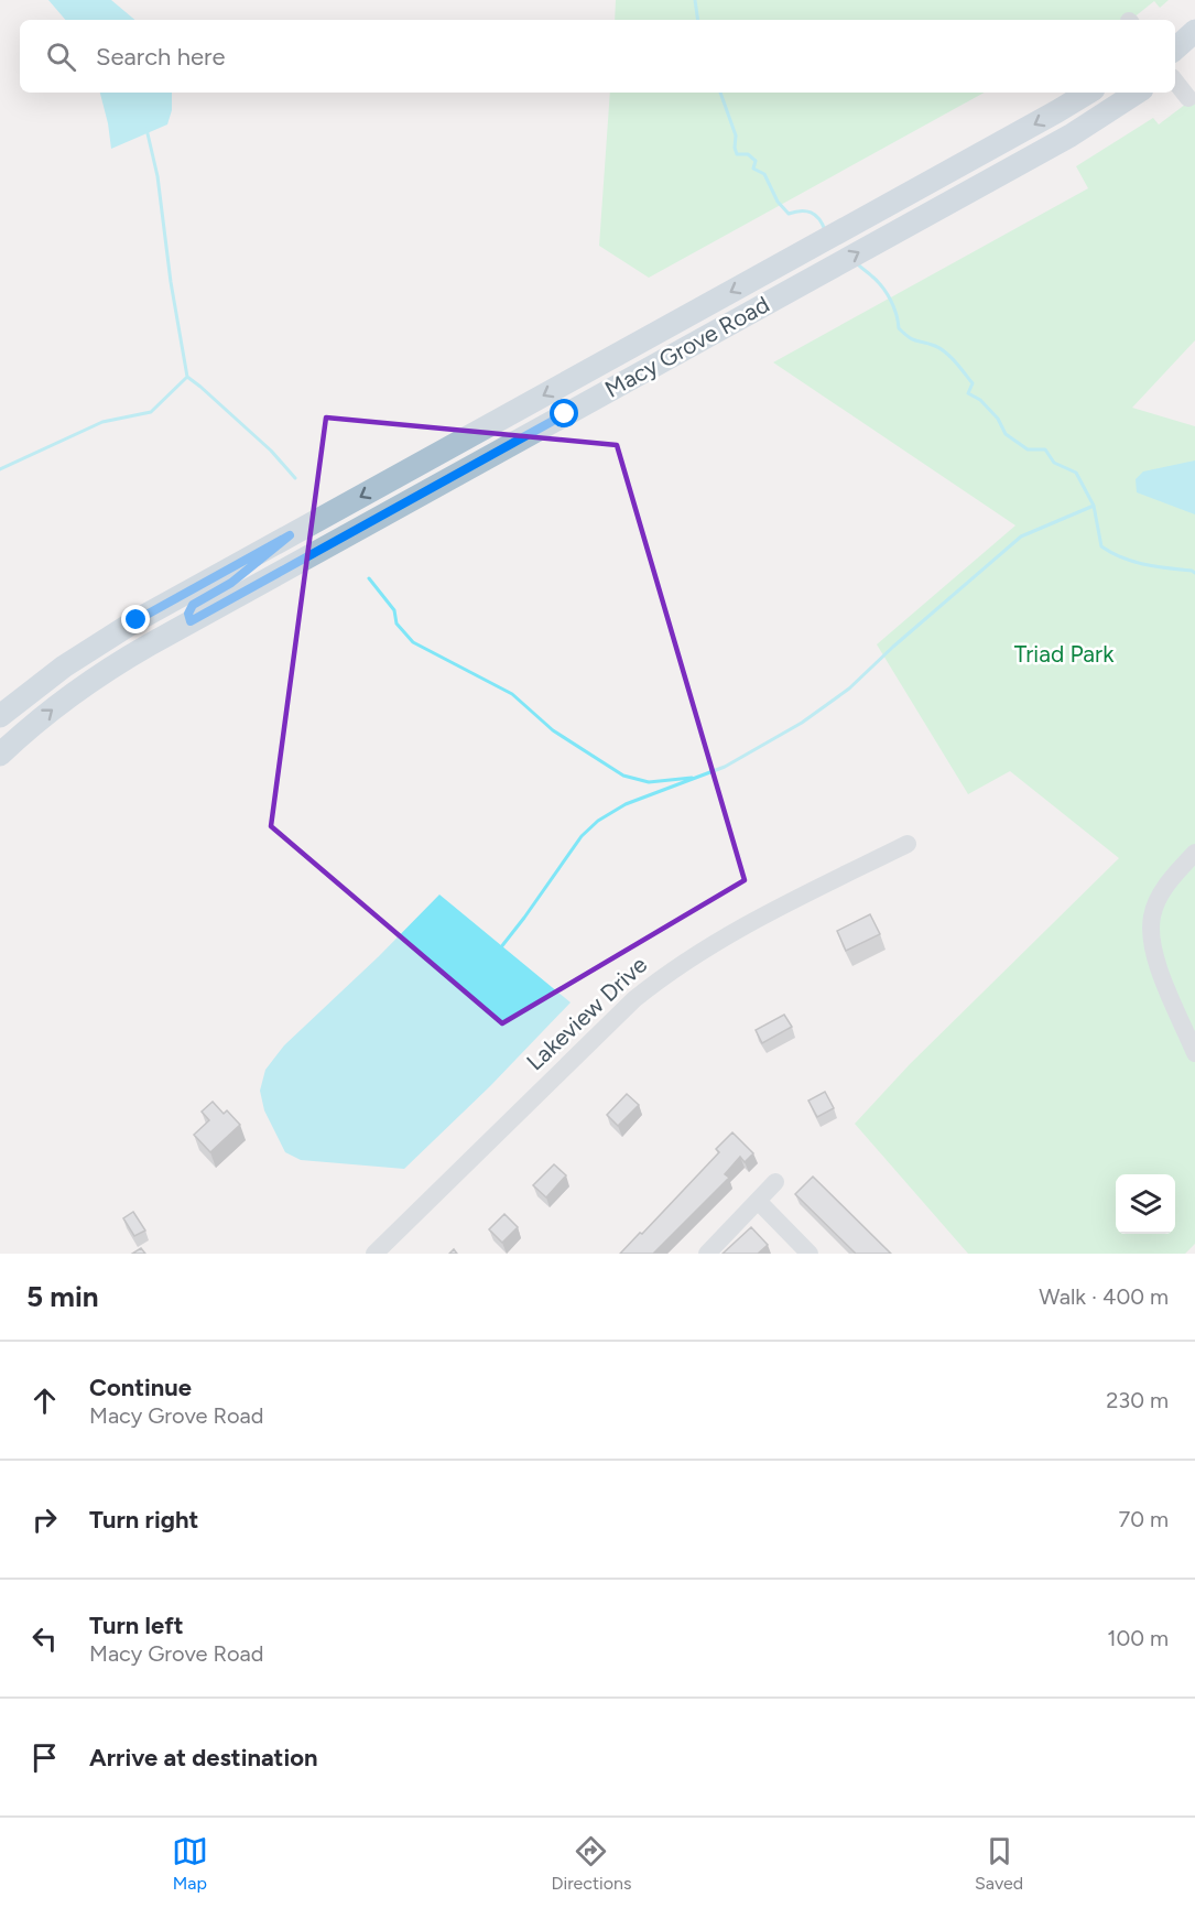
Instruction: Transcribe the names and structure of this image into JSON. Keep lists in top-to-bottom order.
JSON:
{
  "streets": {
    "main road": ["Macy Grove Road"],
    "street": ["Lakeview Drive"]
  },
  "parks": ["Triad Park"],
  "page": {
    "search": "Search here",
    "heading": ["5 min", "Walk · 400 m"],
    "list": [
      ["Continue", "Macy Grove Road", "230 m"],
      ["Turn right", "70 m"],
      ["Turn left", "Macy Grove Road", "100 m"],
      "Arrive at destination"
    ],
    "nav": ["Map", "Directions", "Saved"]
  }
}
